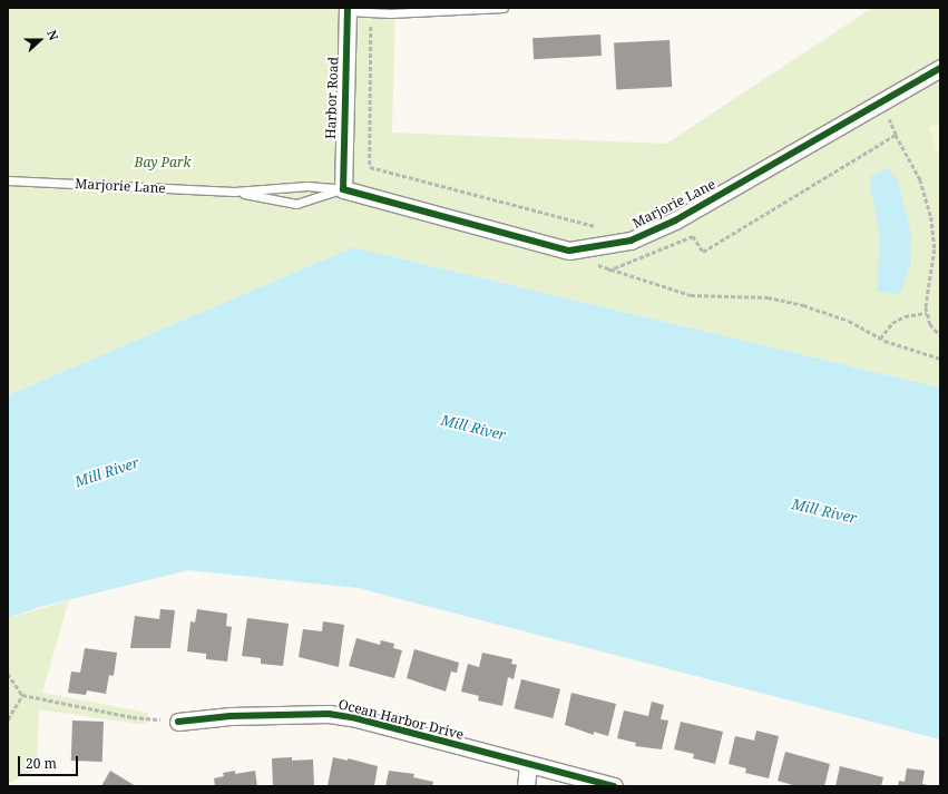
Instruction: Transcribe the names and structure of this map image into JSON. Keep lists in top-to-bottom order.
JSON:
{
  "streets": {
    "street": ["Harbor Road", "Marjorie Lane", "Ocean Harbor Drive"]
  },
  "crossings": [
    ["Harbor Road", "Marjorie Lane"]
  ],
  "water": ["Mill River"],
  "parks": ["Bay Park"],
  "scale_bar": "20 m",
  "north": "right"
}
